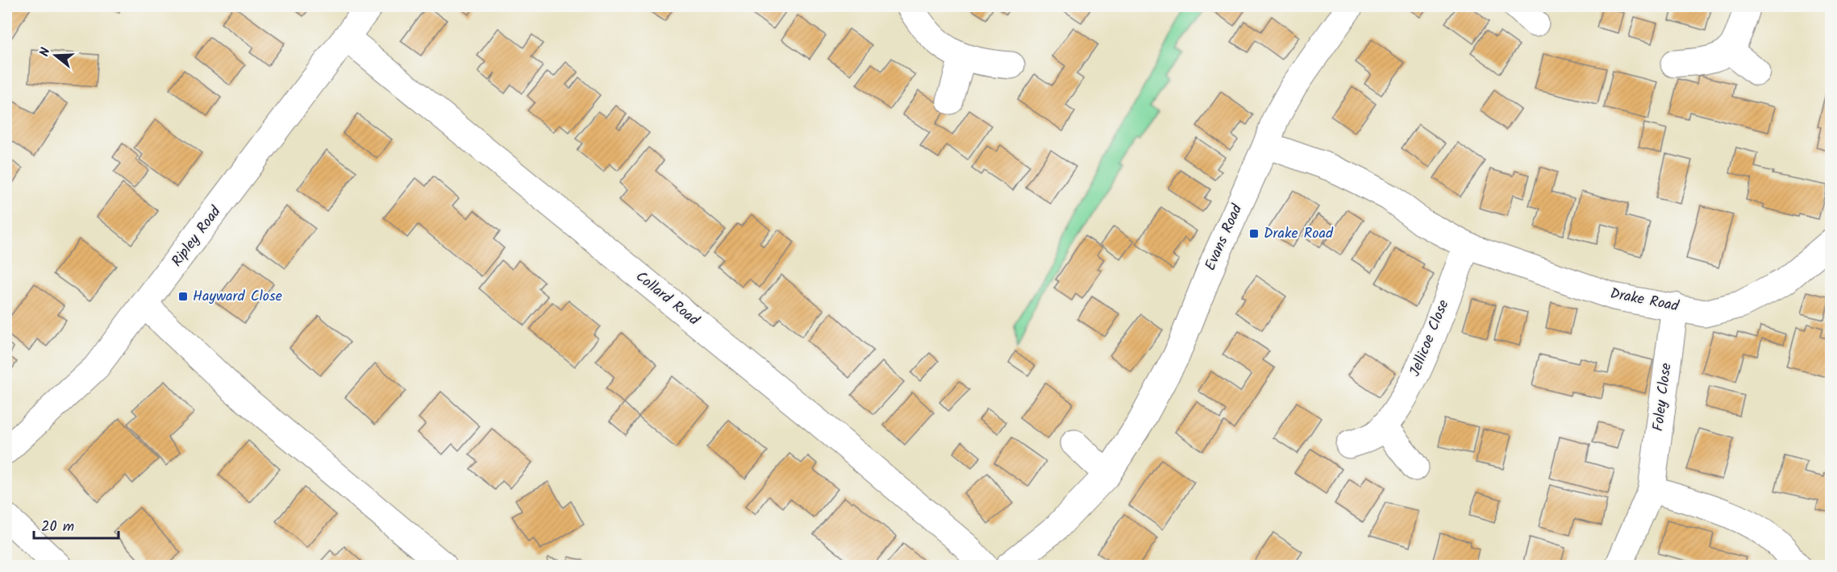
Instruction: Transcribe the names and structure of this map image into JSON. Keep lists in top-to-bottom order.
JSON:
{
  "streets": {
    "street": [
      "Ripley Road",
      "Evans Road",
      "Collard Road",
      "Drake Road",
      "Jellicoe Close",
      "Foley Close"
    ]
  },
  "crossings": [
    ["Ripley Road", "Collard Road"],
    ["Evans Road", "Drake Road"],
    ["Drake Road", "Jellicoe Close"],
    ["Drake Road", "Foley Close"]
  ],
  "places": {
    "transit": ["Drake Road", "Hayward Close"]
  },
  "scale_bar": "20 m",
  "north": "left"
}
